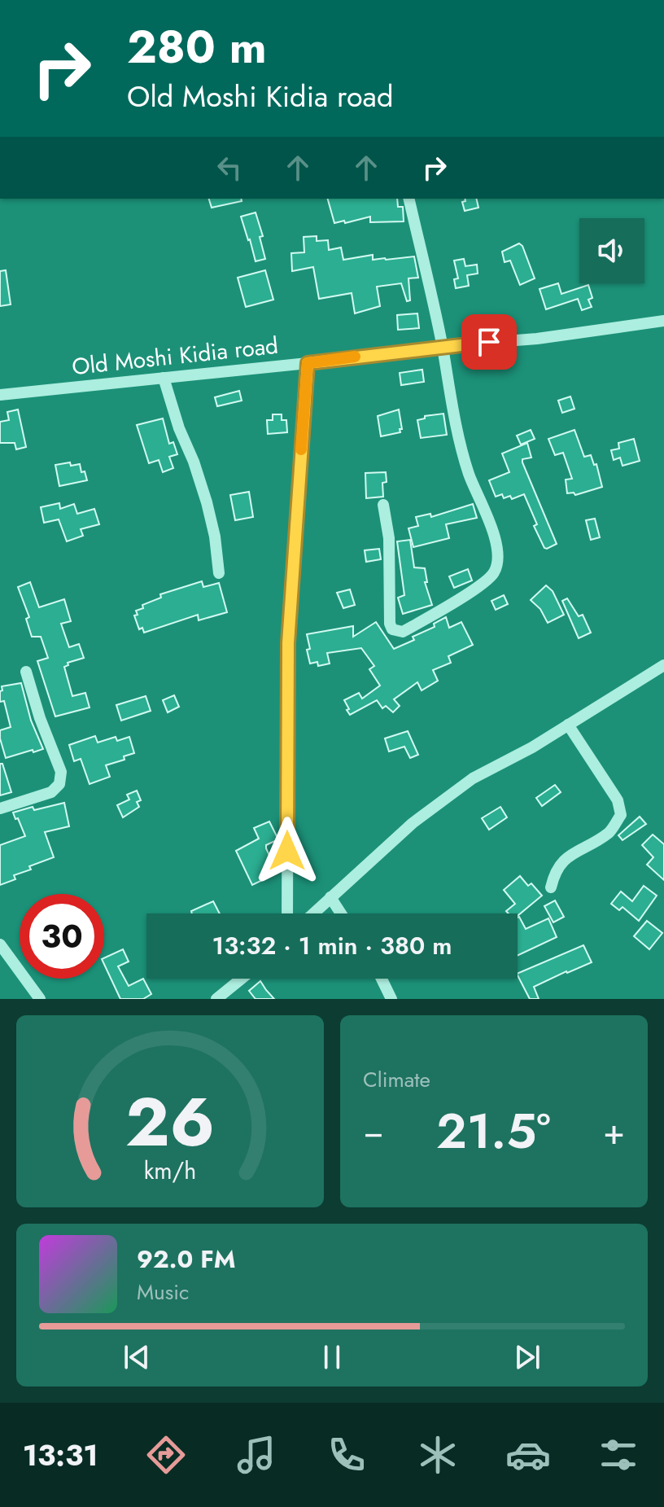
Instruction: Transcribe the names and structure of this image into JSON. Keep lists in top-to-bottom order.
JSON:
{
  "streets": {
    "street": ["Old Moshi Kidia road"]
  },
  "page": {
    "turn": ["280 m", "Old Moshi Kidia road"],
    "limit": "30",
    "trip": "13:32 · 1 min · 380 m",
    "tile": "Climate",
    "heat": ["−", "21.5°", "+"],
    "song": ["92.0 FM", "Music"],
    "tabs": "13:31",
    "gauge": ["26", "km/h"]
  }
}
